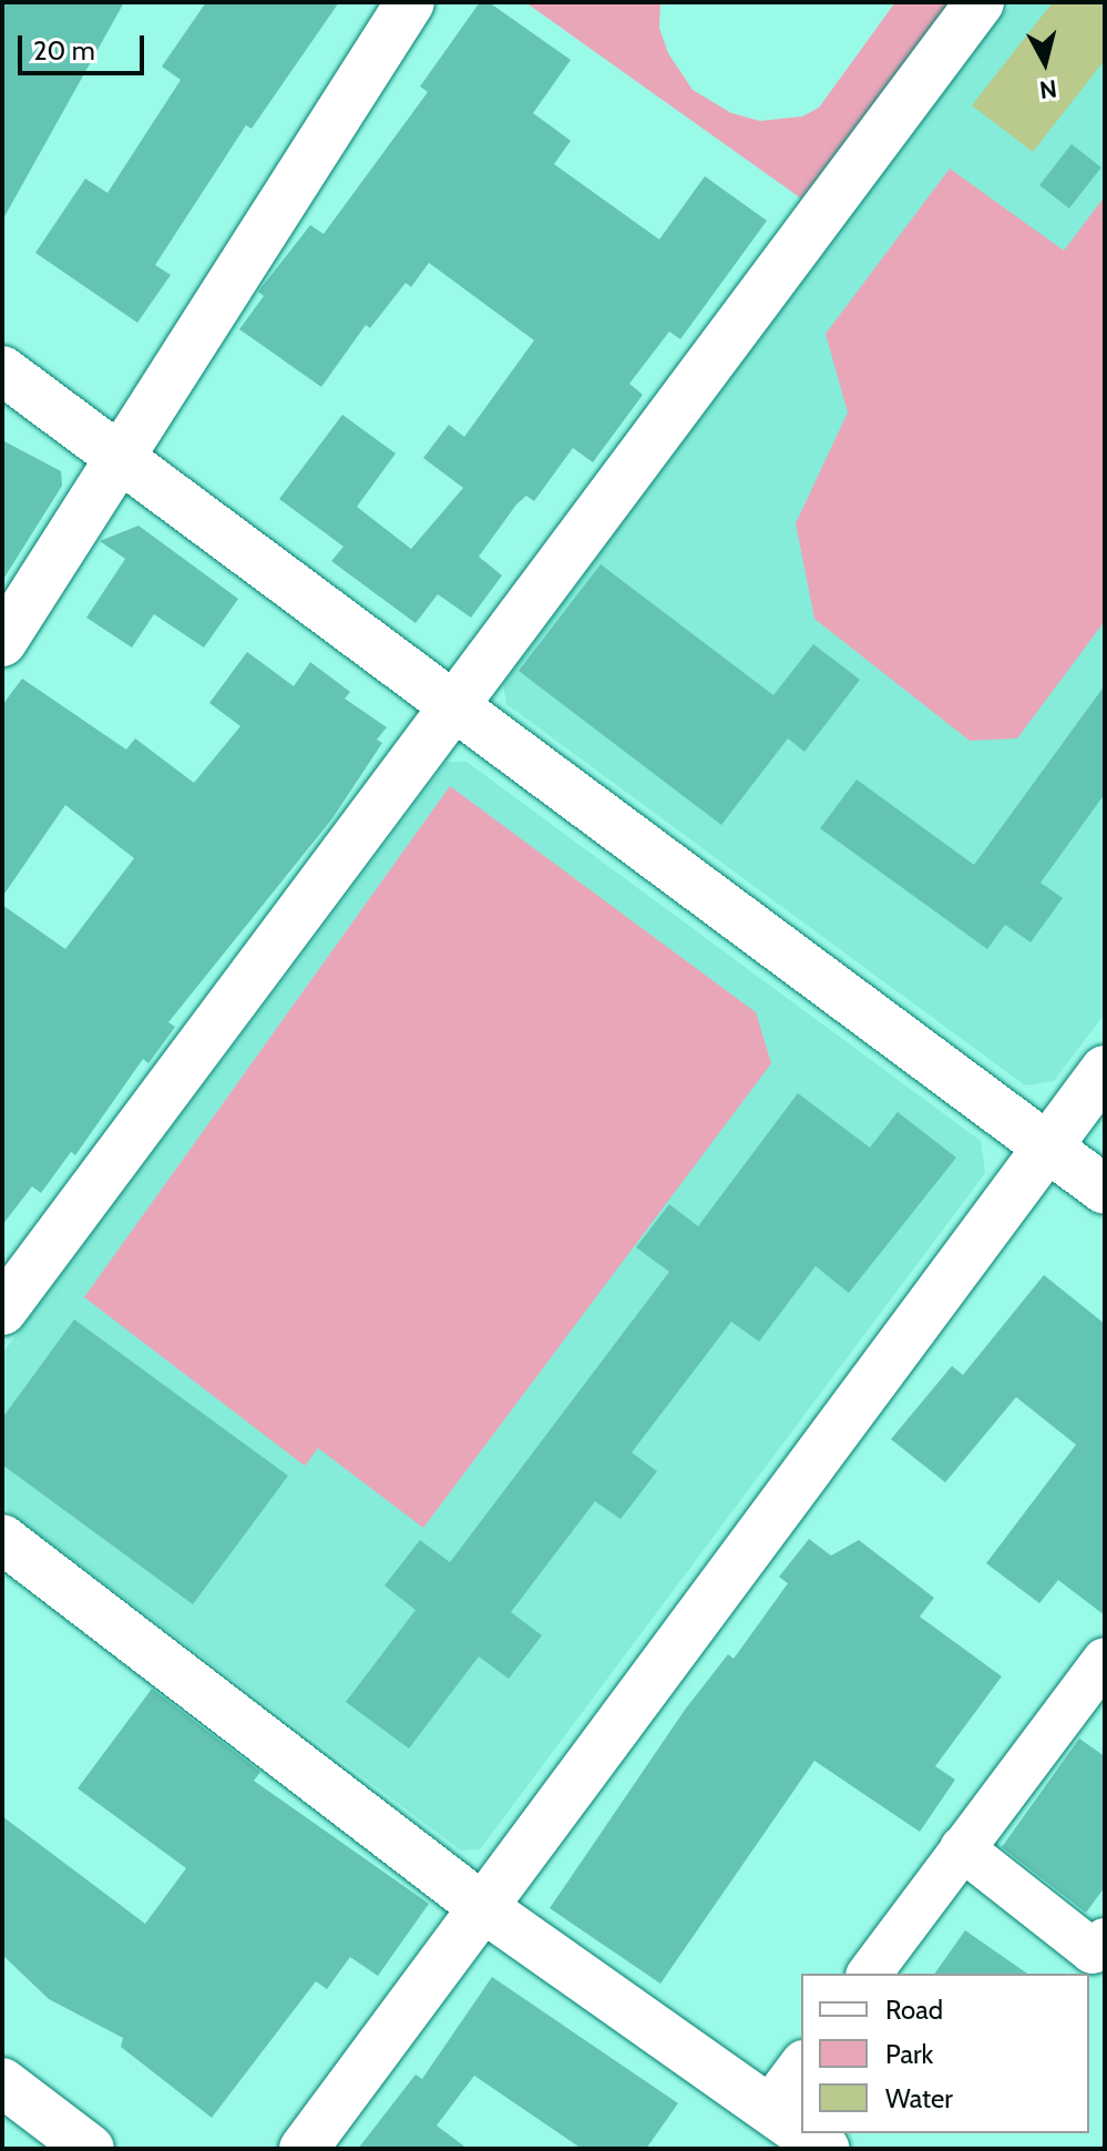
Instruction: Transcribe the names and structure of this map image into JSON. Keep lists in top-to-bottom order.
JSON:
{
  "legend": ["Road", "Park", "Water"],
  "scale_bar": "20 m",
  "north": "bottom"
}
